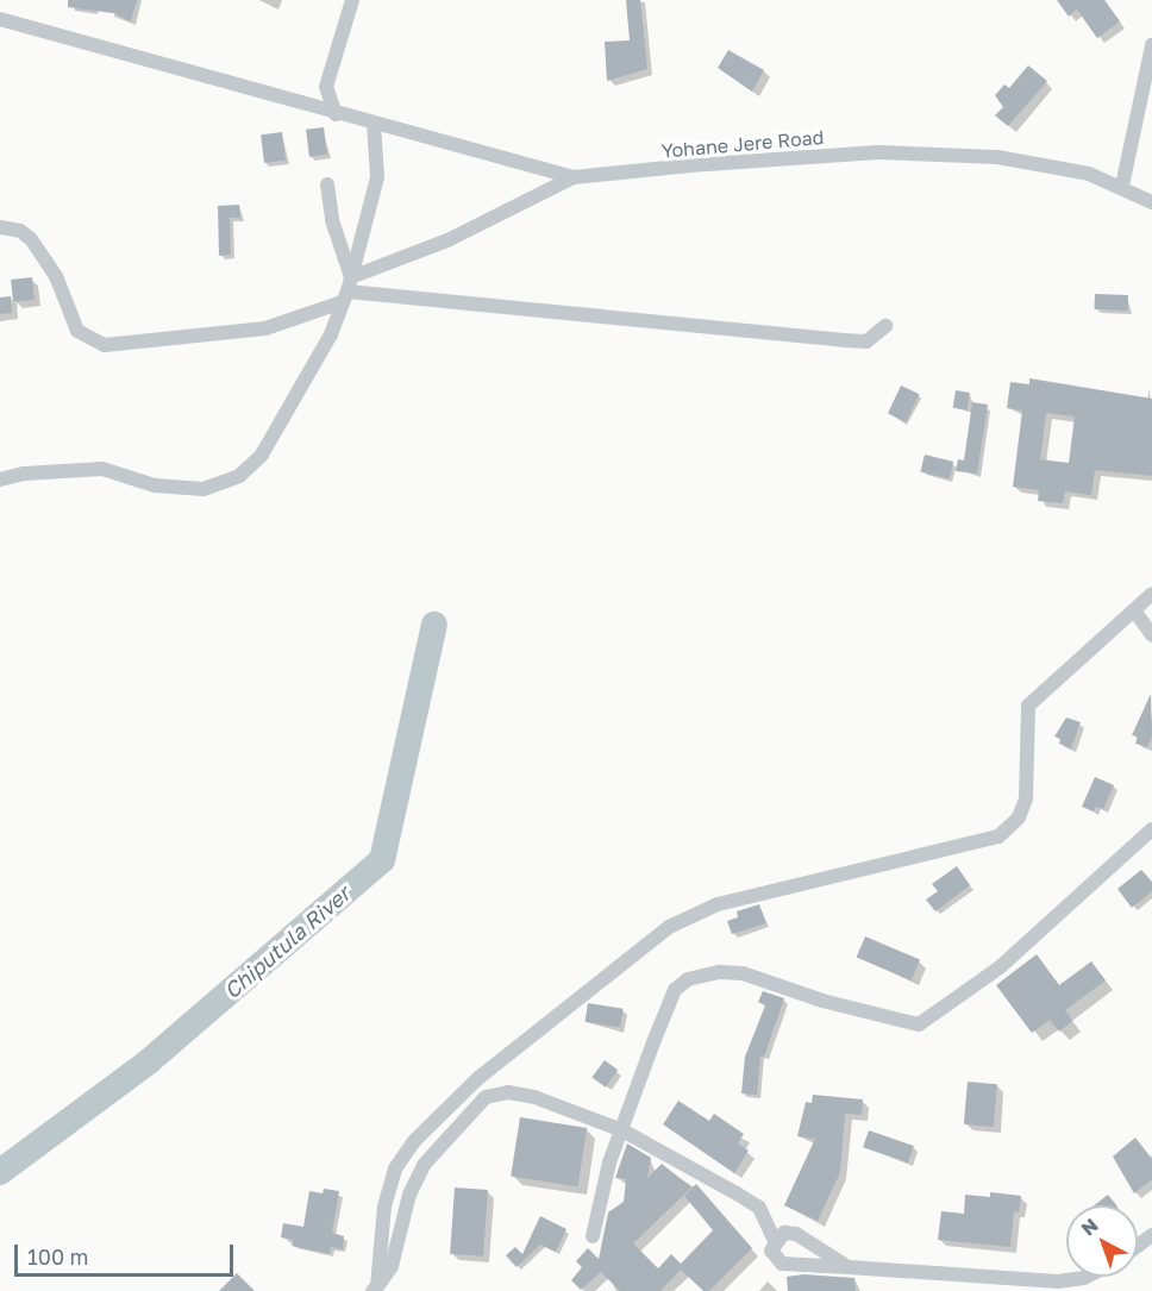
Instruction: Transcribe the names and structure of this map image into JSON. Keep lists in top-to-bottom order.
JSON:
{
  "streets": {
    "street": ["Yohane Jere Road"]
  },
  "water": ["Chiputula River"],
  "scale_bar": "100 m",
  "north": "top left"
}
